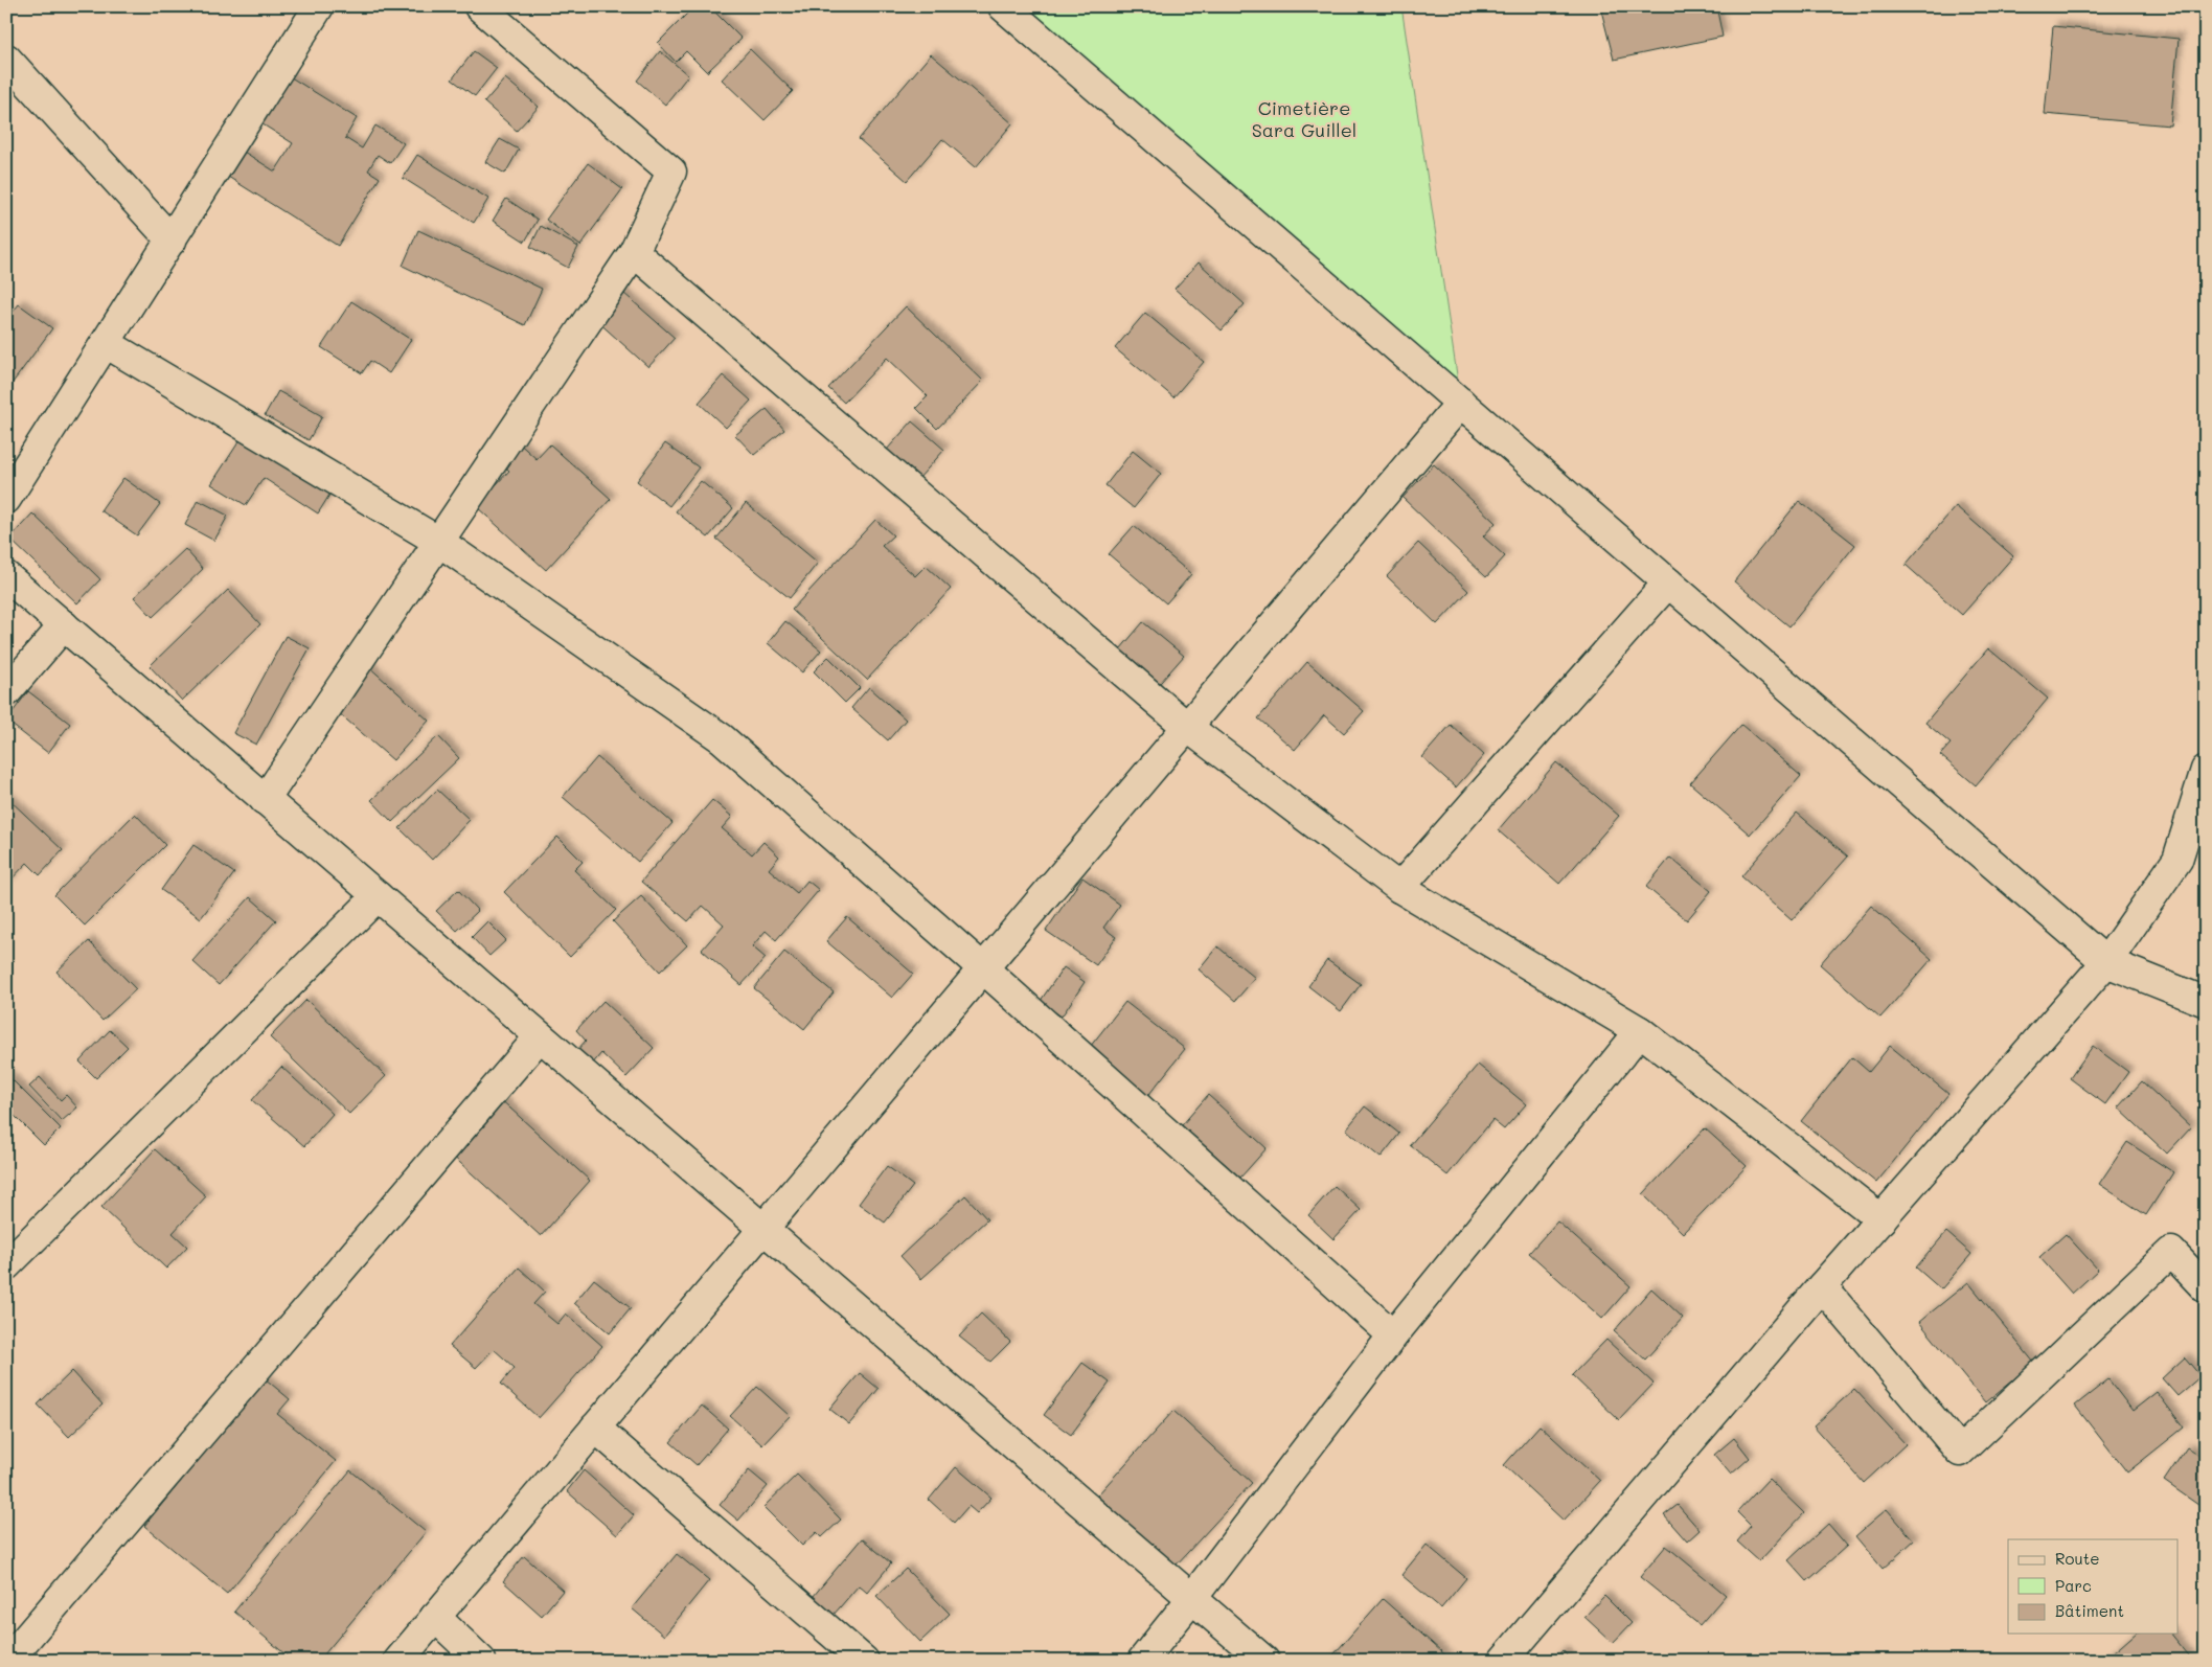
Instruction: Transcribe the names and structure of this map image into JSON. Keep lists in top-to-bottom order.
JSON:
{
  "parks": ["Cimetière Sara Guillel"],
  "legend": ["Route", "Parc", "Bâtiment"]
}
